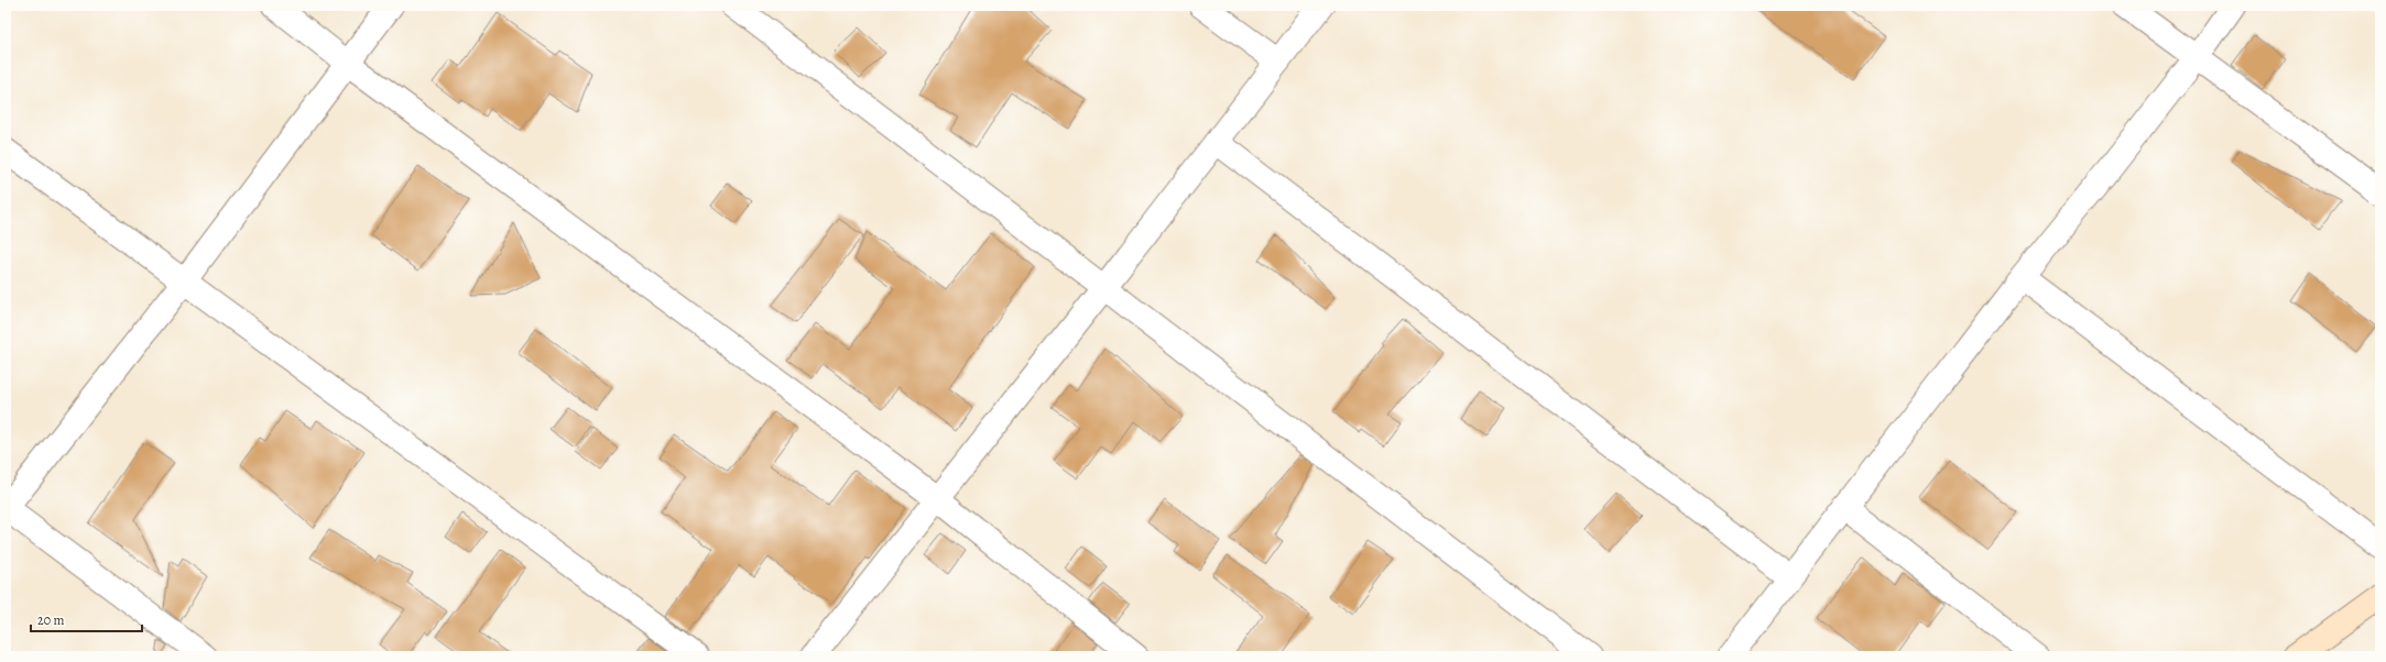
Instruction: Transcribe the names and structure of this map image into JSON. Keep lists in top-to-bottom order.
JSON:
{
  "scale_bar": "20 m"
}
